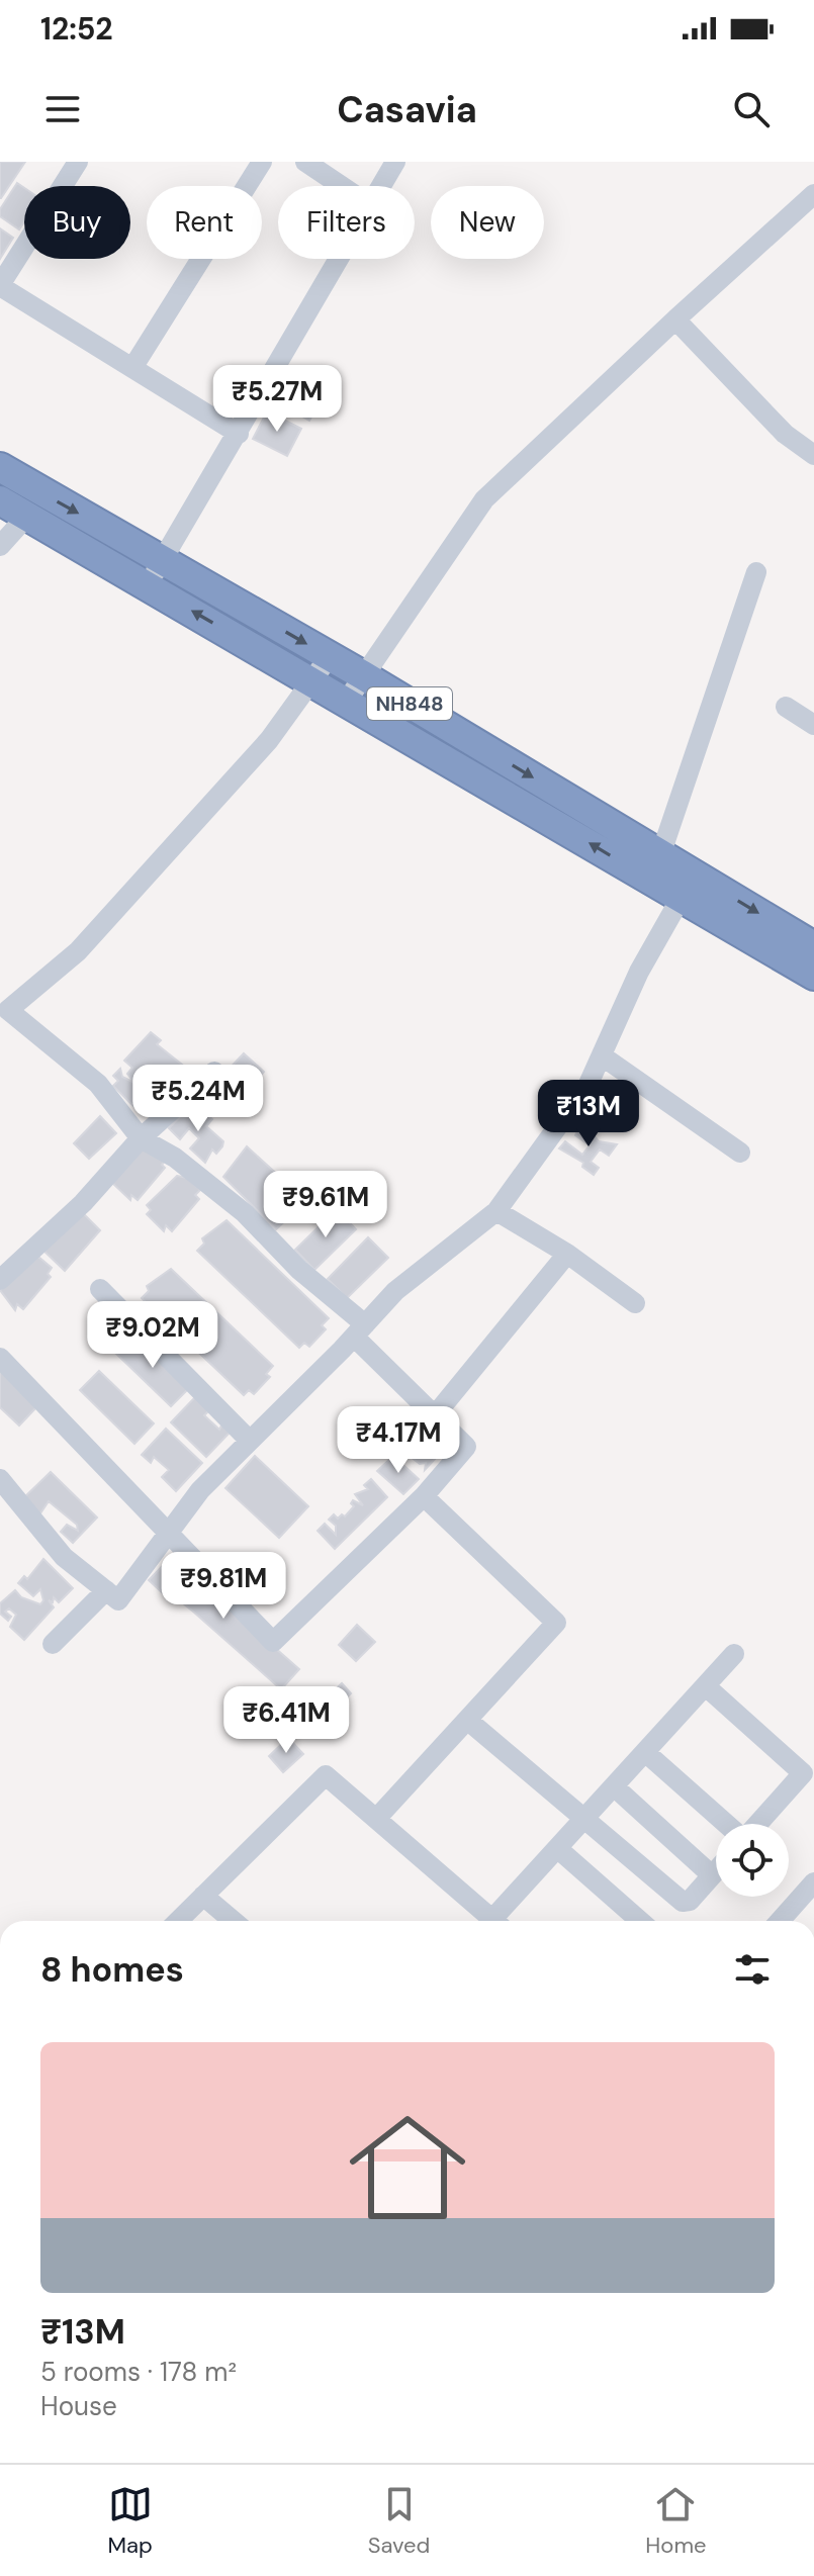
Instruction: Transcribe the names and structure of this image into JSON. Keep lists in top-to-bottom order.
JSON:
{
  "streets": {
    "highway": ["NH848"]
  },
  "page": {
    "status": "12:52",
    "header": "Casavia",
    "chip": [
      "Buy",
      "Rent",
      "Filters",
      "New"
    ],
    "price": [
      "₹5.27M",
      "₹5.24M",
      "₹13M",
      "₹9.61M",
      "₹9.02M",
      "₹4.17M",
      "₹9.81M",
      "₹6.41M"
    ],
    "heading": "8 homes",
    "list": [
      {
        "name": "₹13M",
        "note": "5 rooms · 178 m² · House"
      }
    ],
    "tabs": ["Map", "Saved", "Home"]
  }
}
